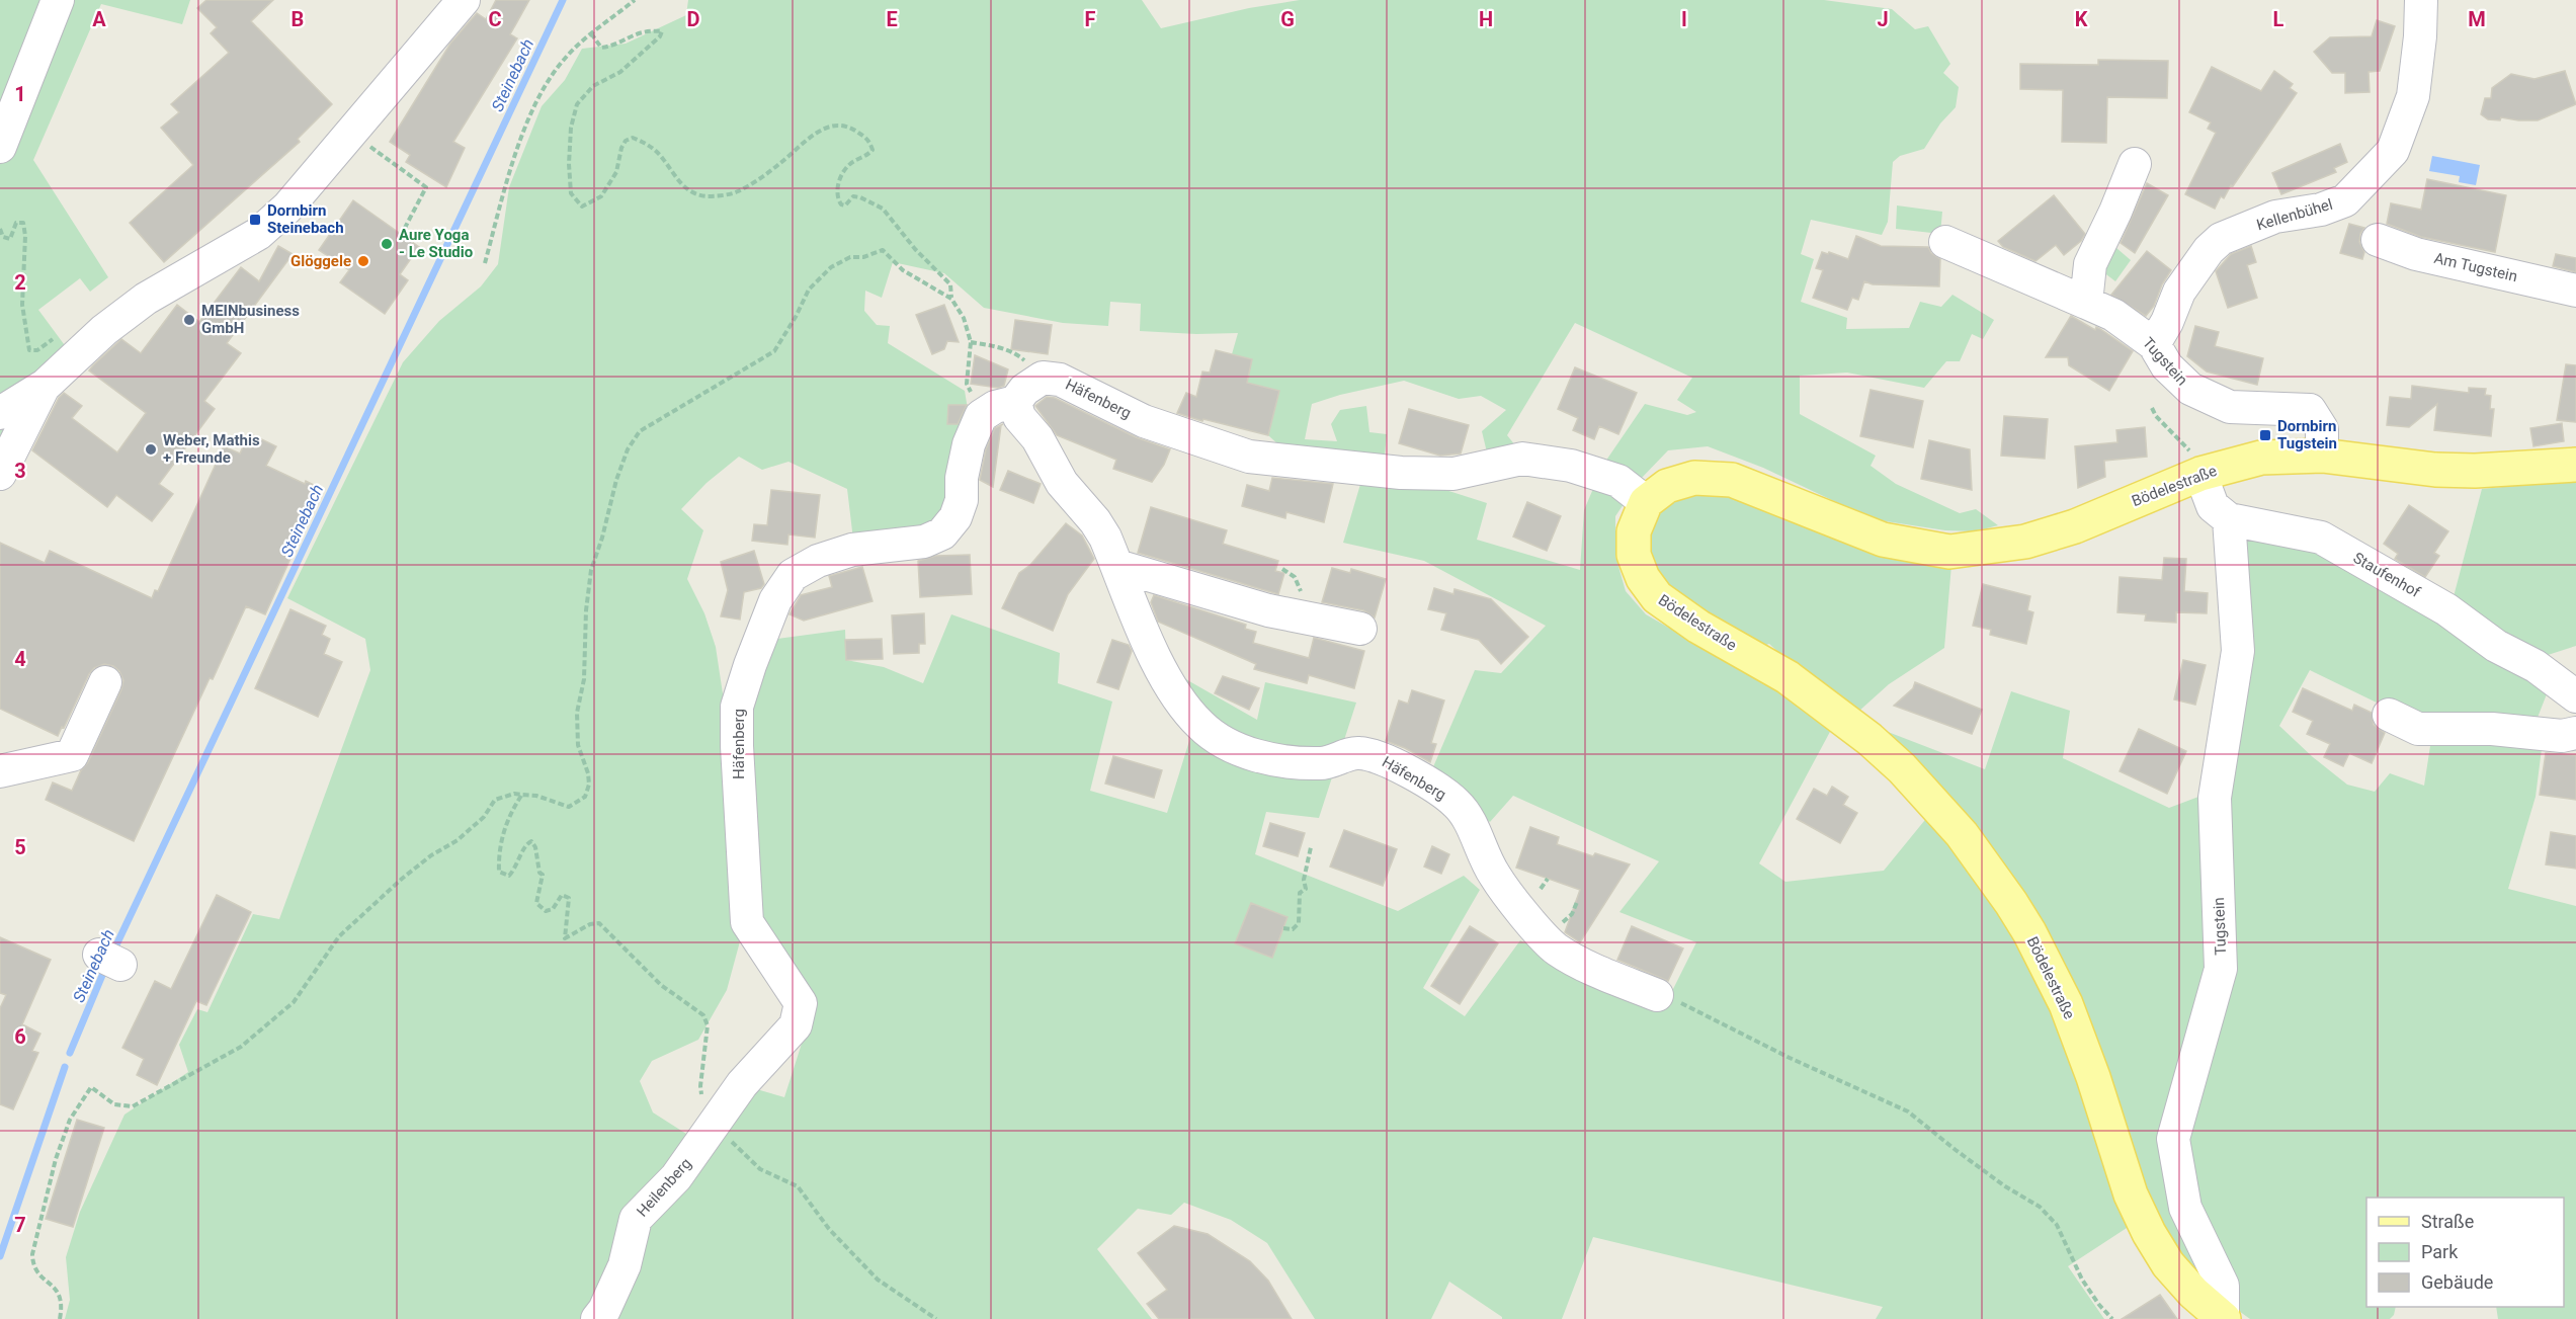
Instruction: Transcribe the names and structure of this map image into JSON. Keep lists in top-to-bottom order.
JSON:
{
  "streets": {
    "main road": ["Bödelestraße"],
    "street": [
      "Kellenbühel",
      "Am Tugstein",
      "Tugstein",
      "Häfenberg",
      "Staufenhof",
      "Heilenberg"
    ]
  },
  "crossings": [
    ["Kellenbühel", "Tugstein"],
    ["Tugstein", "Bödelestraße"],
    ["Tugstein", "Staufenhof"],
    ["Häfenberg", "Bödelestraße"],
    ["Häfenberg", "Heilenberg"]
  ],
  "water": ["Steinebach"],
  "places": {
    "transit": ["Dornbirn Steinebach", "Dornbirn Tugstein"],
    "other": [
      "Aure Yoga - Le Studio",
      "Glöggele",
      "MEINbusiness GmbH",
      "Weber, Mathis + Freunde"
    ]
  },
  "legend": ["Straße", "Park", "Gebäude"],
  "grid": {
    "columns": [
      "A",
      "B",
      "C",
      "D",
      "E",
      "F",
      "G",
      "H",
      "I",
      "J",
      "K",
      "L",
      "M"
    ],
    "rows": [
      "1",
      "2",
      "3",
      "4",
      "5",
      "6",
      "7"
    ]
  }
}
